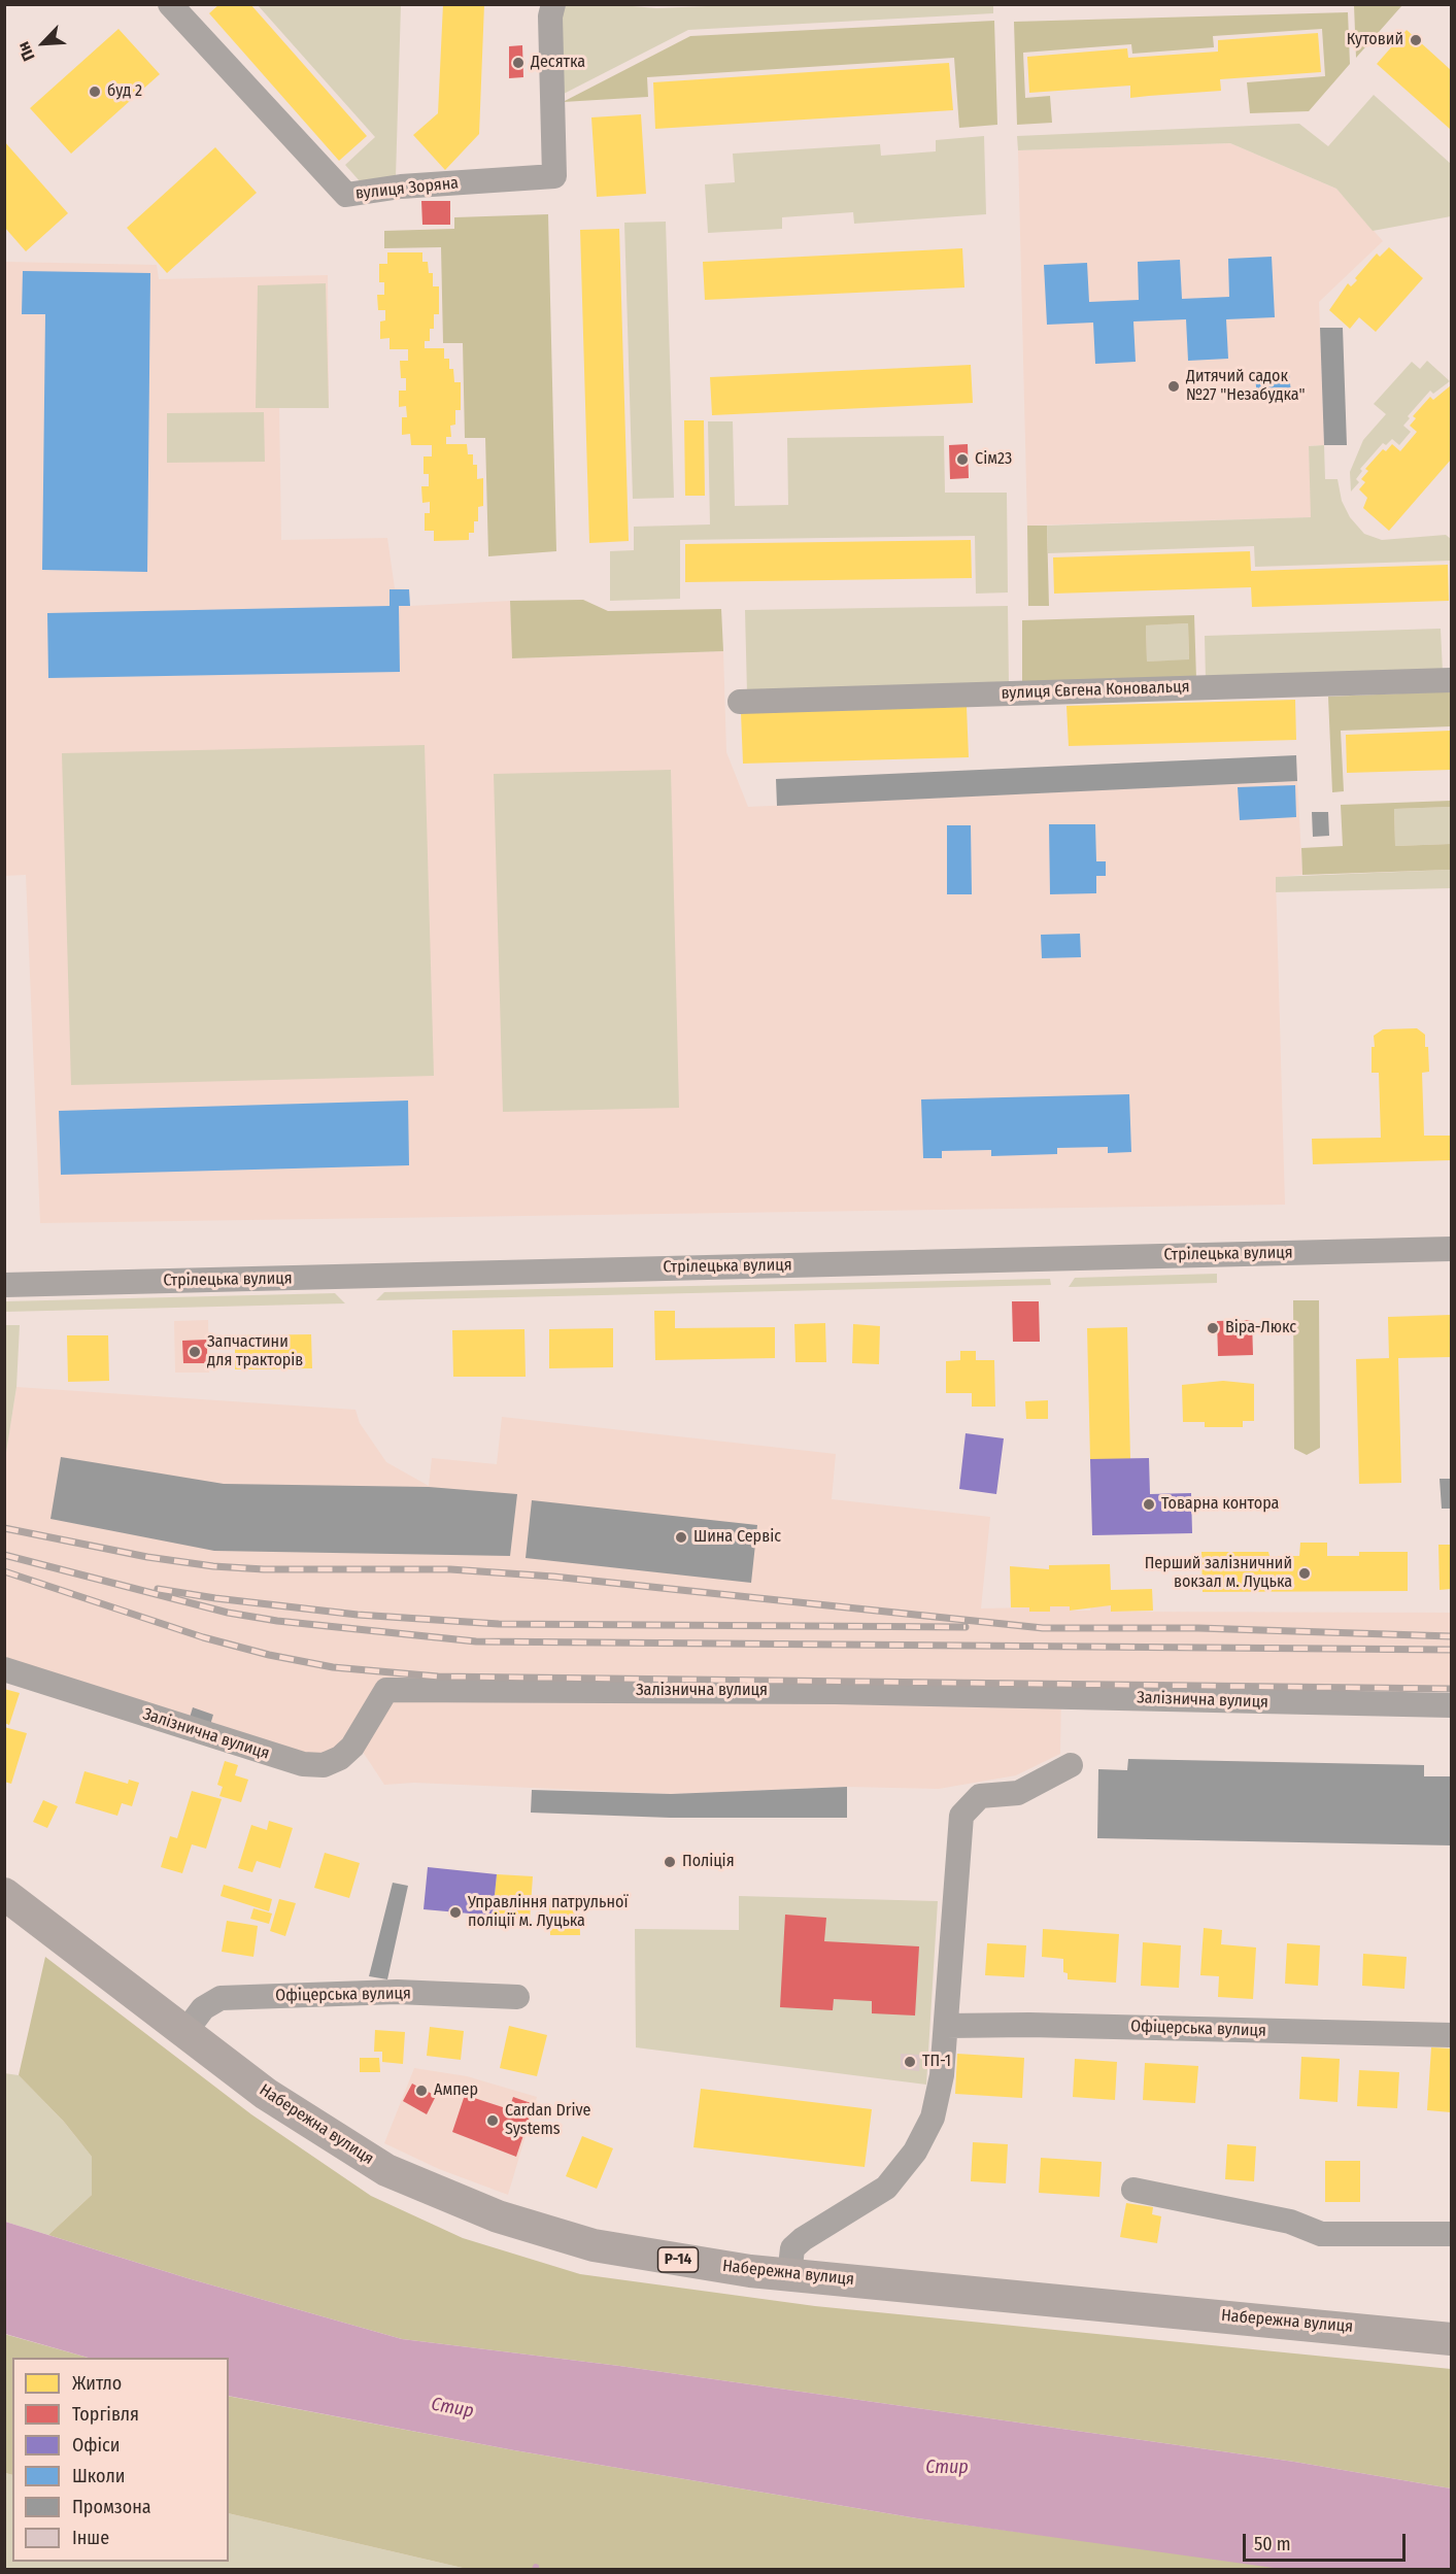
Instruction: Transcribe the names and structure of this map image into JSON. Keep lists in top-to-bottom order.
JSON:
{
  "streets": {
    "main road": ["Набережна вулиця", "Р-14"],
    "street": [
      "вулиця Зоряна",
      "вулиця Євгена Коновальця",
      "Стрілецька вулиця",
      "Залізнична вулиця",
      "Офіцерська вулиця"
    ]
  },
  "crossings": [
    ["Офіцерська вулиця", "Набережна вулиця"]
  ],
  "water": ["Стир"],
  "places": [
    "Кутовий",
    "Десятка",
    "буд 2",
    "Дитячий садок №27 \"Незабудка\"",
    "Сім23",
    "Віра-Люкс",
    "Запчастини для тракторів",
    "Товарна контора",
    "Шина Сервіс",
    "Перший залізничний вокзал м. Луцька",
    "Поліція",
    "Управління патрульної поліції м. Луцька",
    "ТП-1",
    "Ампер",
    "Cardan Drive Systems"
  ],
  "legend": [
    "Житло",
    "Торгівля",
    "Офіси",
    "Школи",
    "Промзона",
    "Інше"
  ],
  "scale_bar": "50 m",
  "north": "bottom left"
}
